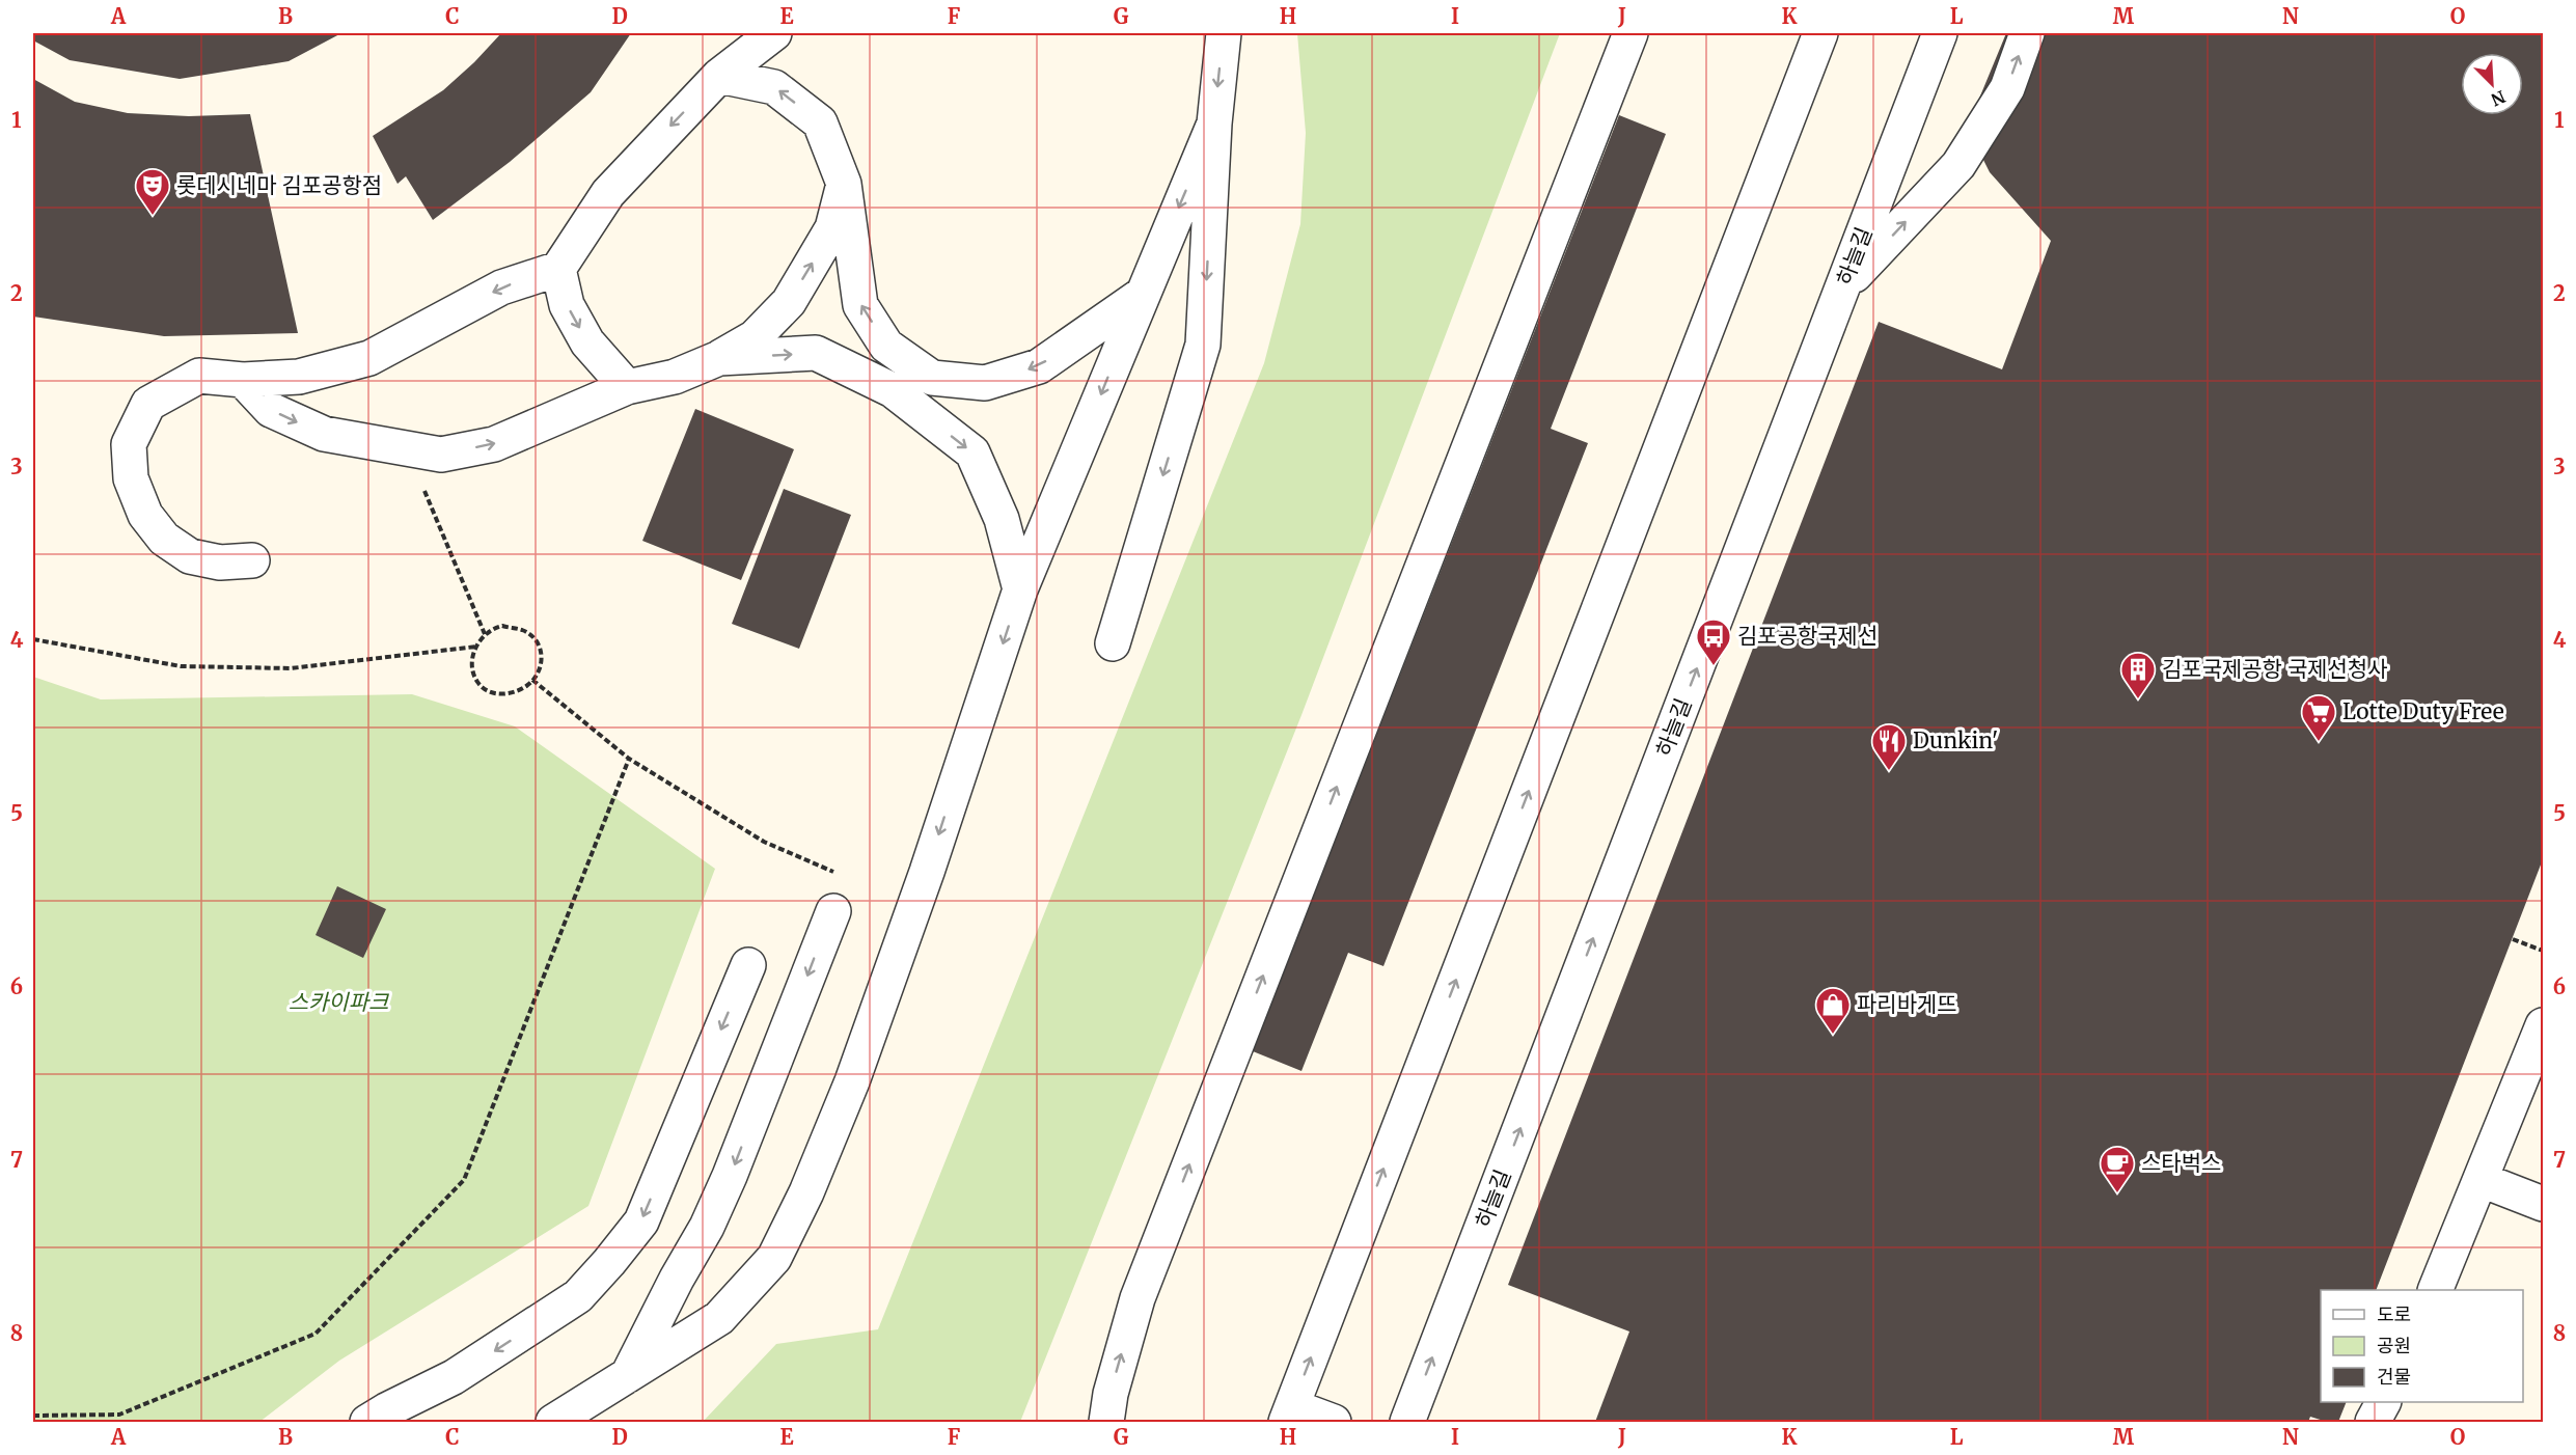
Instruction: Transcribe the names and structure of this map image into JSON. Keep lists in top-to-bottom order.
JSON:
{
  "streets": {
    "lane": ["하늘길"]
  },
  "parks": ["스카이파크"],
  "places": {
    "theatre": ["롯데시네마 김포공항점"],
    "bus stop": ["김포공항국제선"],
    "building": ["김포국제공항 국제선청사"],
    "supermarket": ["Lotte Duty Free"],
    "restaurant": ["Dunkin'"],
    "shop": ["파리바게뜨"],
    "cafe": ["스타벅스"]
  },
  "legend": ["도로", "공원", "건물"],
  "north": "bottom right",
  "grid": {
    "columns": [
      "A",
      "B",
      "C",
      "D",
      "E",
      "F",
      "G",
      "H",
      "I",
      "J",
      "K",
      "L",
      "M",
      "N",
      "O"
    ],
    "rows": [
      "1",
      "2",
      "3",
      "4",
      "5",
      "6",
      "7",
      "8"
    ]
  }
}
